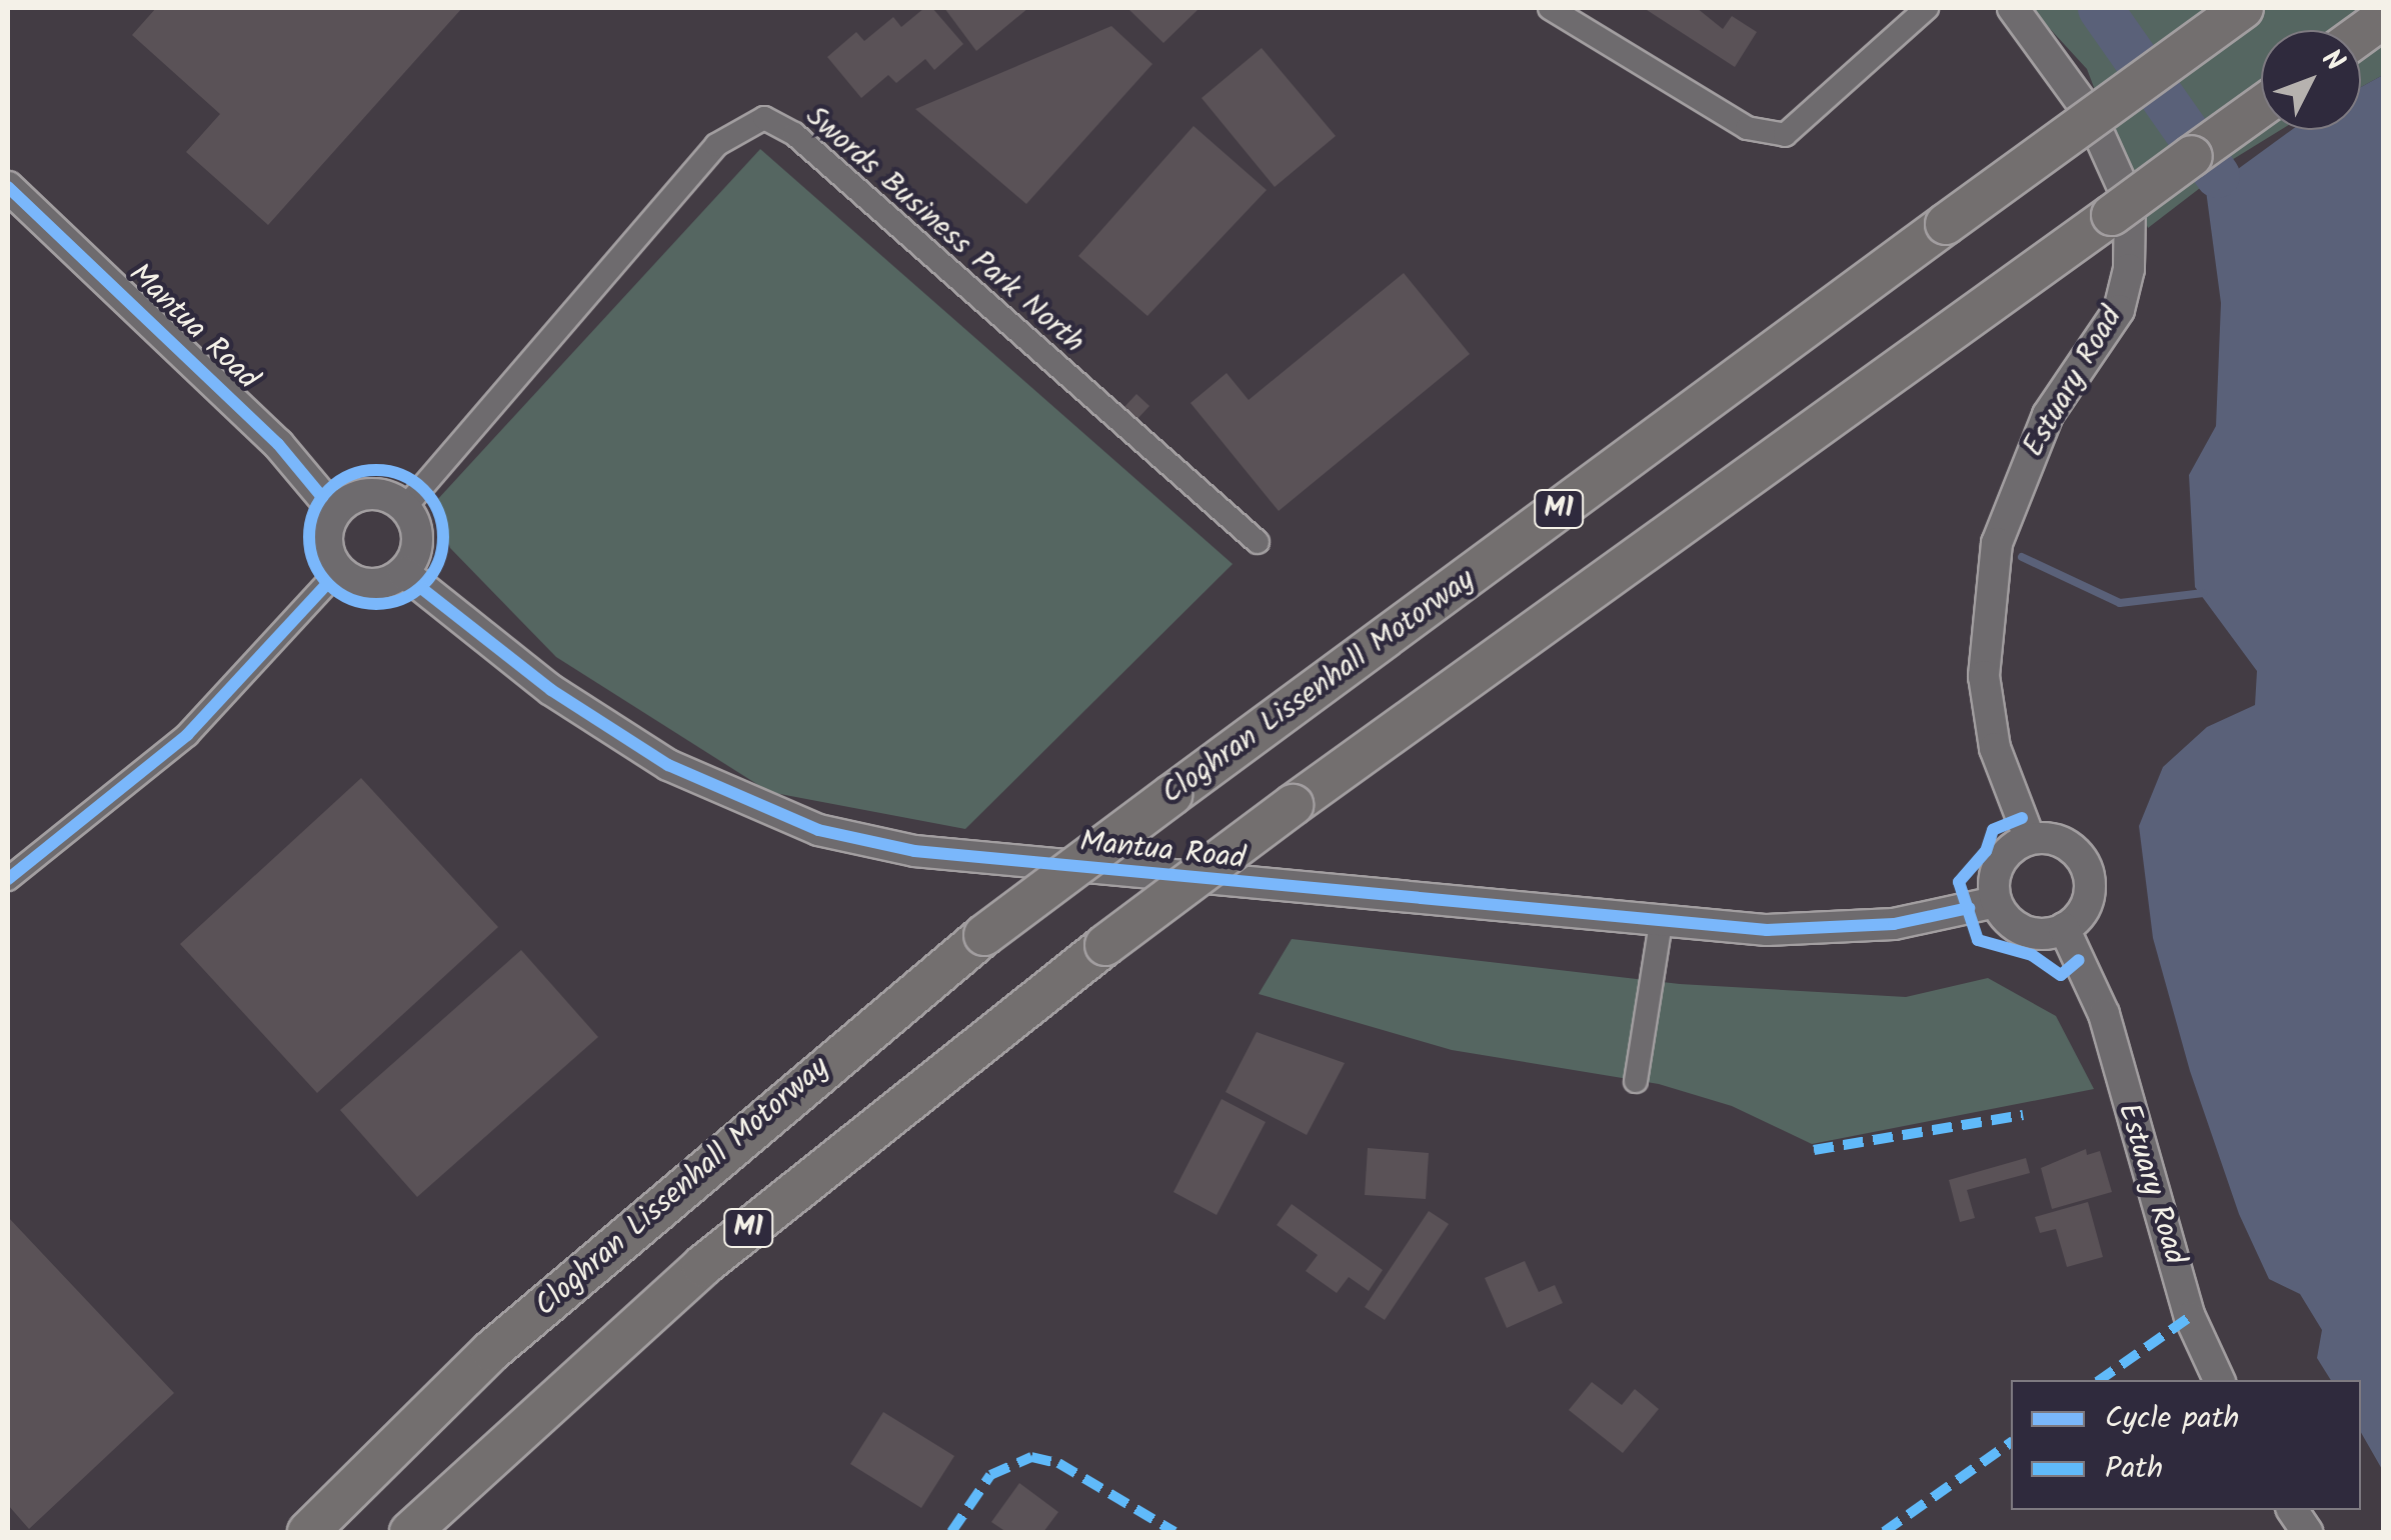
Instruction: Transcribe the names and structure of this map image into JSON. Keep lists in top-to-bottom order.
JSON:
{
  "streets": {
    "highway": ["M1", "Cloghran Lissenhall Motorway"],
    "street": ["Swords Business Park North", "Mantua Road", "Estuary Road"]
  },
  "crossings": [
    ["Swords Business Park North", "Mantua Road"],
    ["Mantua Road", "Estuary Road"]
  ],
  "legend": ["Cycle path", "Path"],
  "north": "top right"
}
